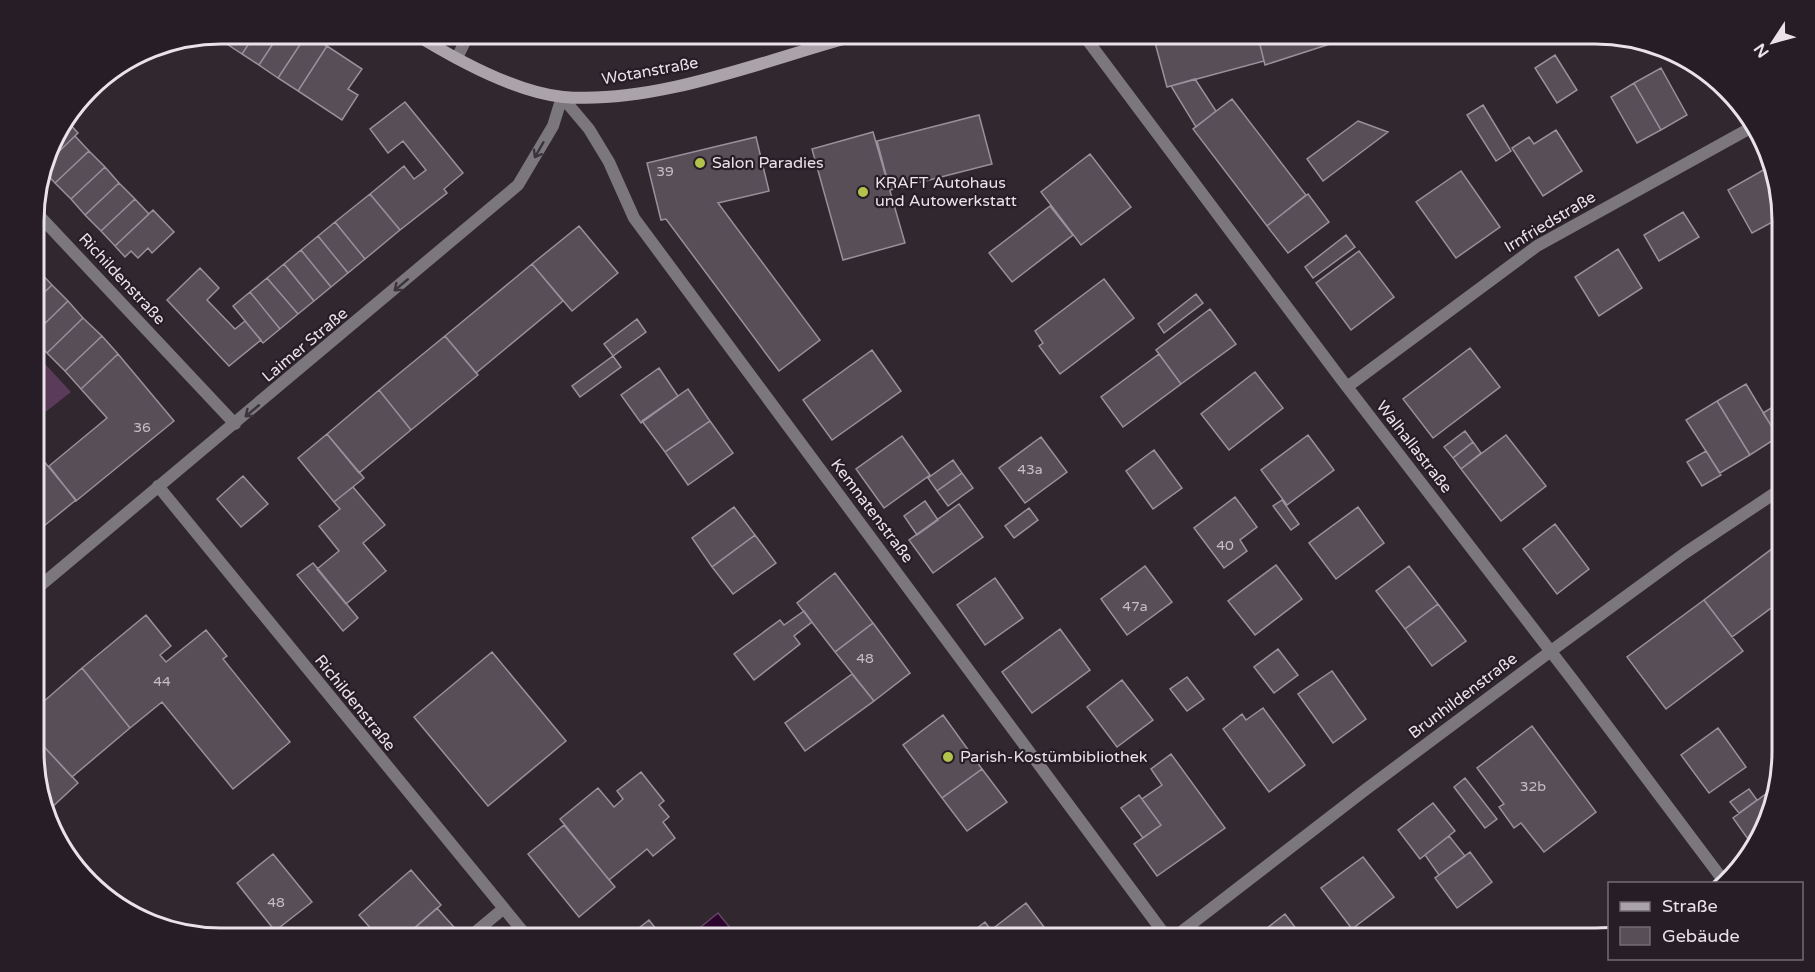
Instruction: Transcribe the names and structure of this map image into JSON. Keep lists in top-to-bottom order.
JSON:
{
  "streets": {
    "main road": ["Wotanstraße"],
    "street": [
      "Irnfriedstraße",
      "Richildenstraße",
      "Laimer Straße",
      "Walhallastraße",
      "Kemnatenstraße",
      "Brunhildenstraße"
    ]
  },
  "crossings": [
    ["Wotanstraße", "Laimer Straße"],
    ["Wotanstraße", "Kemnatenstraße"],
    ["Irnfriedstraße", "Walhallastraße"],
    ["Richildenstraße", "Laimer Straße"],
    ["Laimer Straße", "Kemnatenstraße"],
    ["Walhallastraße", "Brunhildenstraße"]
  ],
  "one_way": ["Laimer Straße"],
  "places": ["Salon Paradies", "KRAFT Autohaus und Autowerkstatt", "Parish-Kostümbibliothek"],
  "house_numbers": [
    "39",
    "36",
    "43a",
    "40",
    "47a",
    "48",
    "44",
    "32b",
    "48"
  ],
  "legend": ["Straße", "Gebäude"],
  "north": "bottom left"
}
